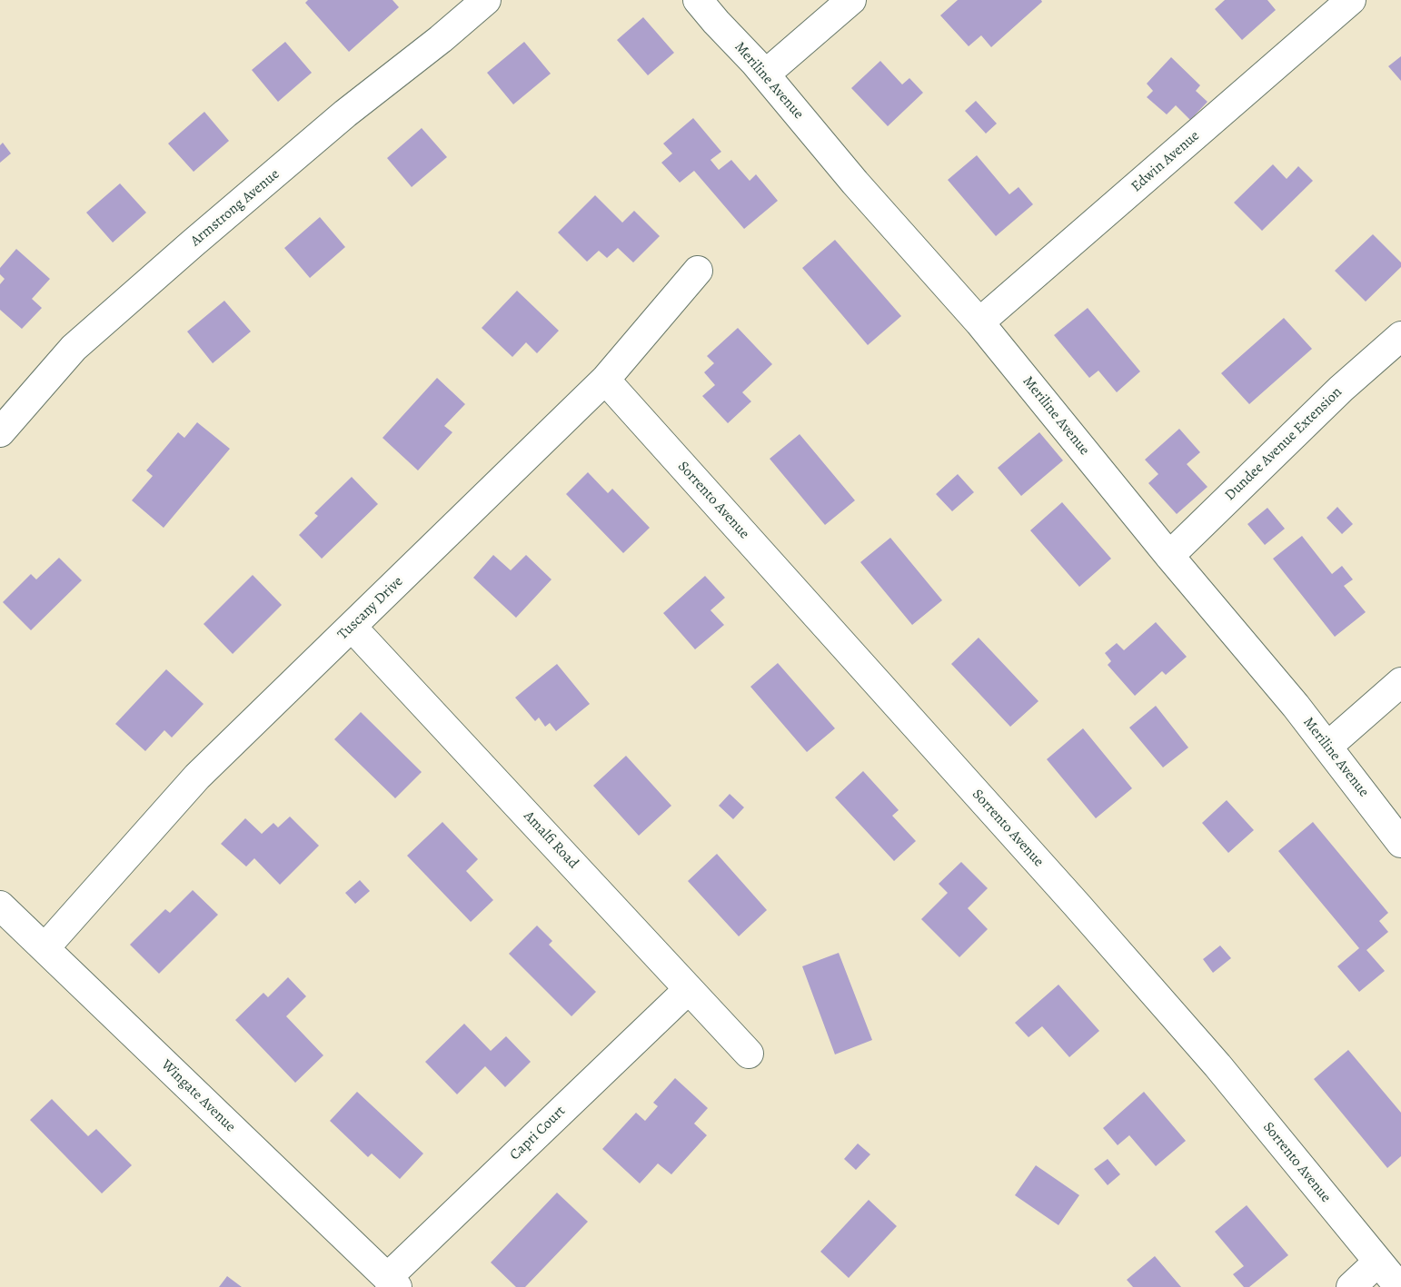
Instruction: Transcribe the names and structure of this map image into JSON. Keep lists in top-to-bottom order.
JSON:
{
  "streets": {
    "street": [
      "Meriline Avenue",
      "Edwin Avenue",
      "Armstrong Avenue",
      "Dundee Avenue Extension",
      "Sorrento Avenue",
      "Tuscany Drive",
      "Amalfi Road",
      "Wingate Avenue",
      "Capri Court"
    ]
  },
  "crossings": [
    ["Meriline Avenue", "Edwin Avenue"],
    ["Meriline Avenue", "Dundee Avenue Extension"],
    ["Sorrento Avenue", "Tuscany Drive"],
    ["Tuscany Drive", "Amalfi Road"],
    ["Tuscany Drive", "Wingate Avenue"],
    ["Amalfi Road", "Capri Court"],
    ["Wingate Avenue", "Capri Court"]
  ]
}
